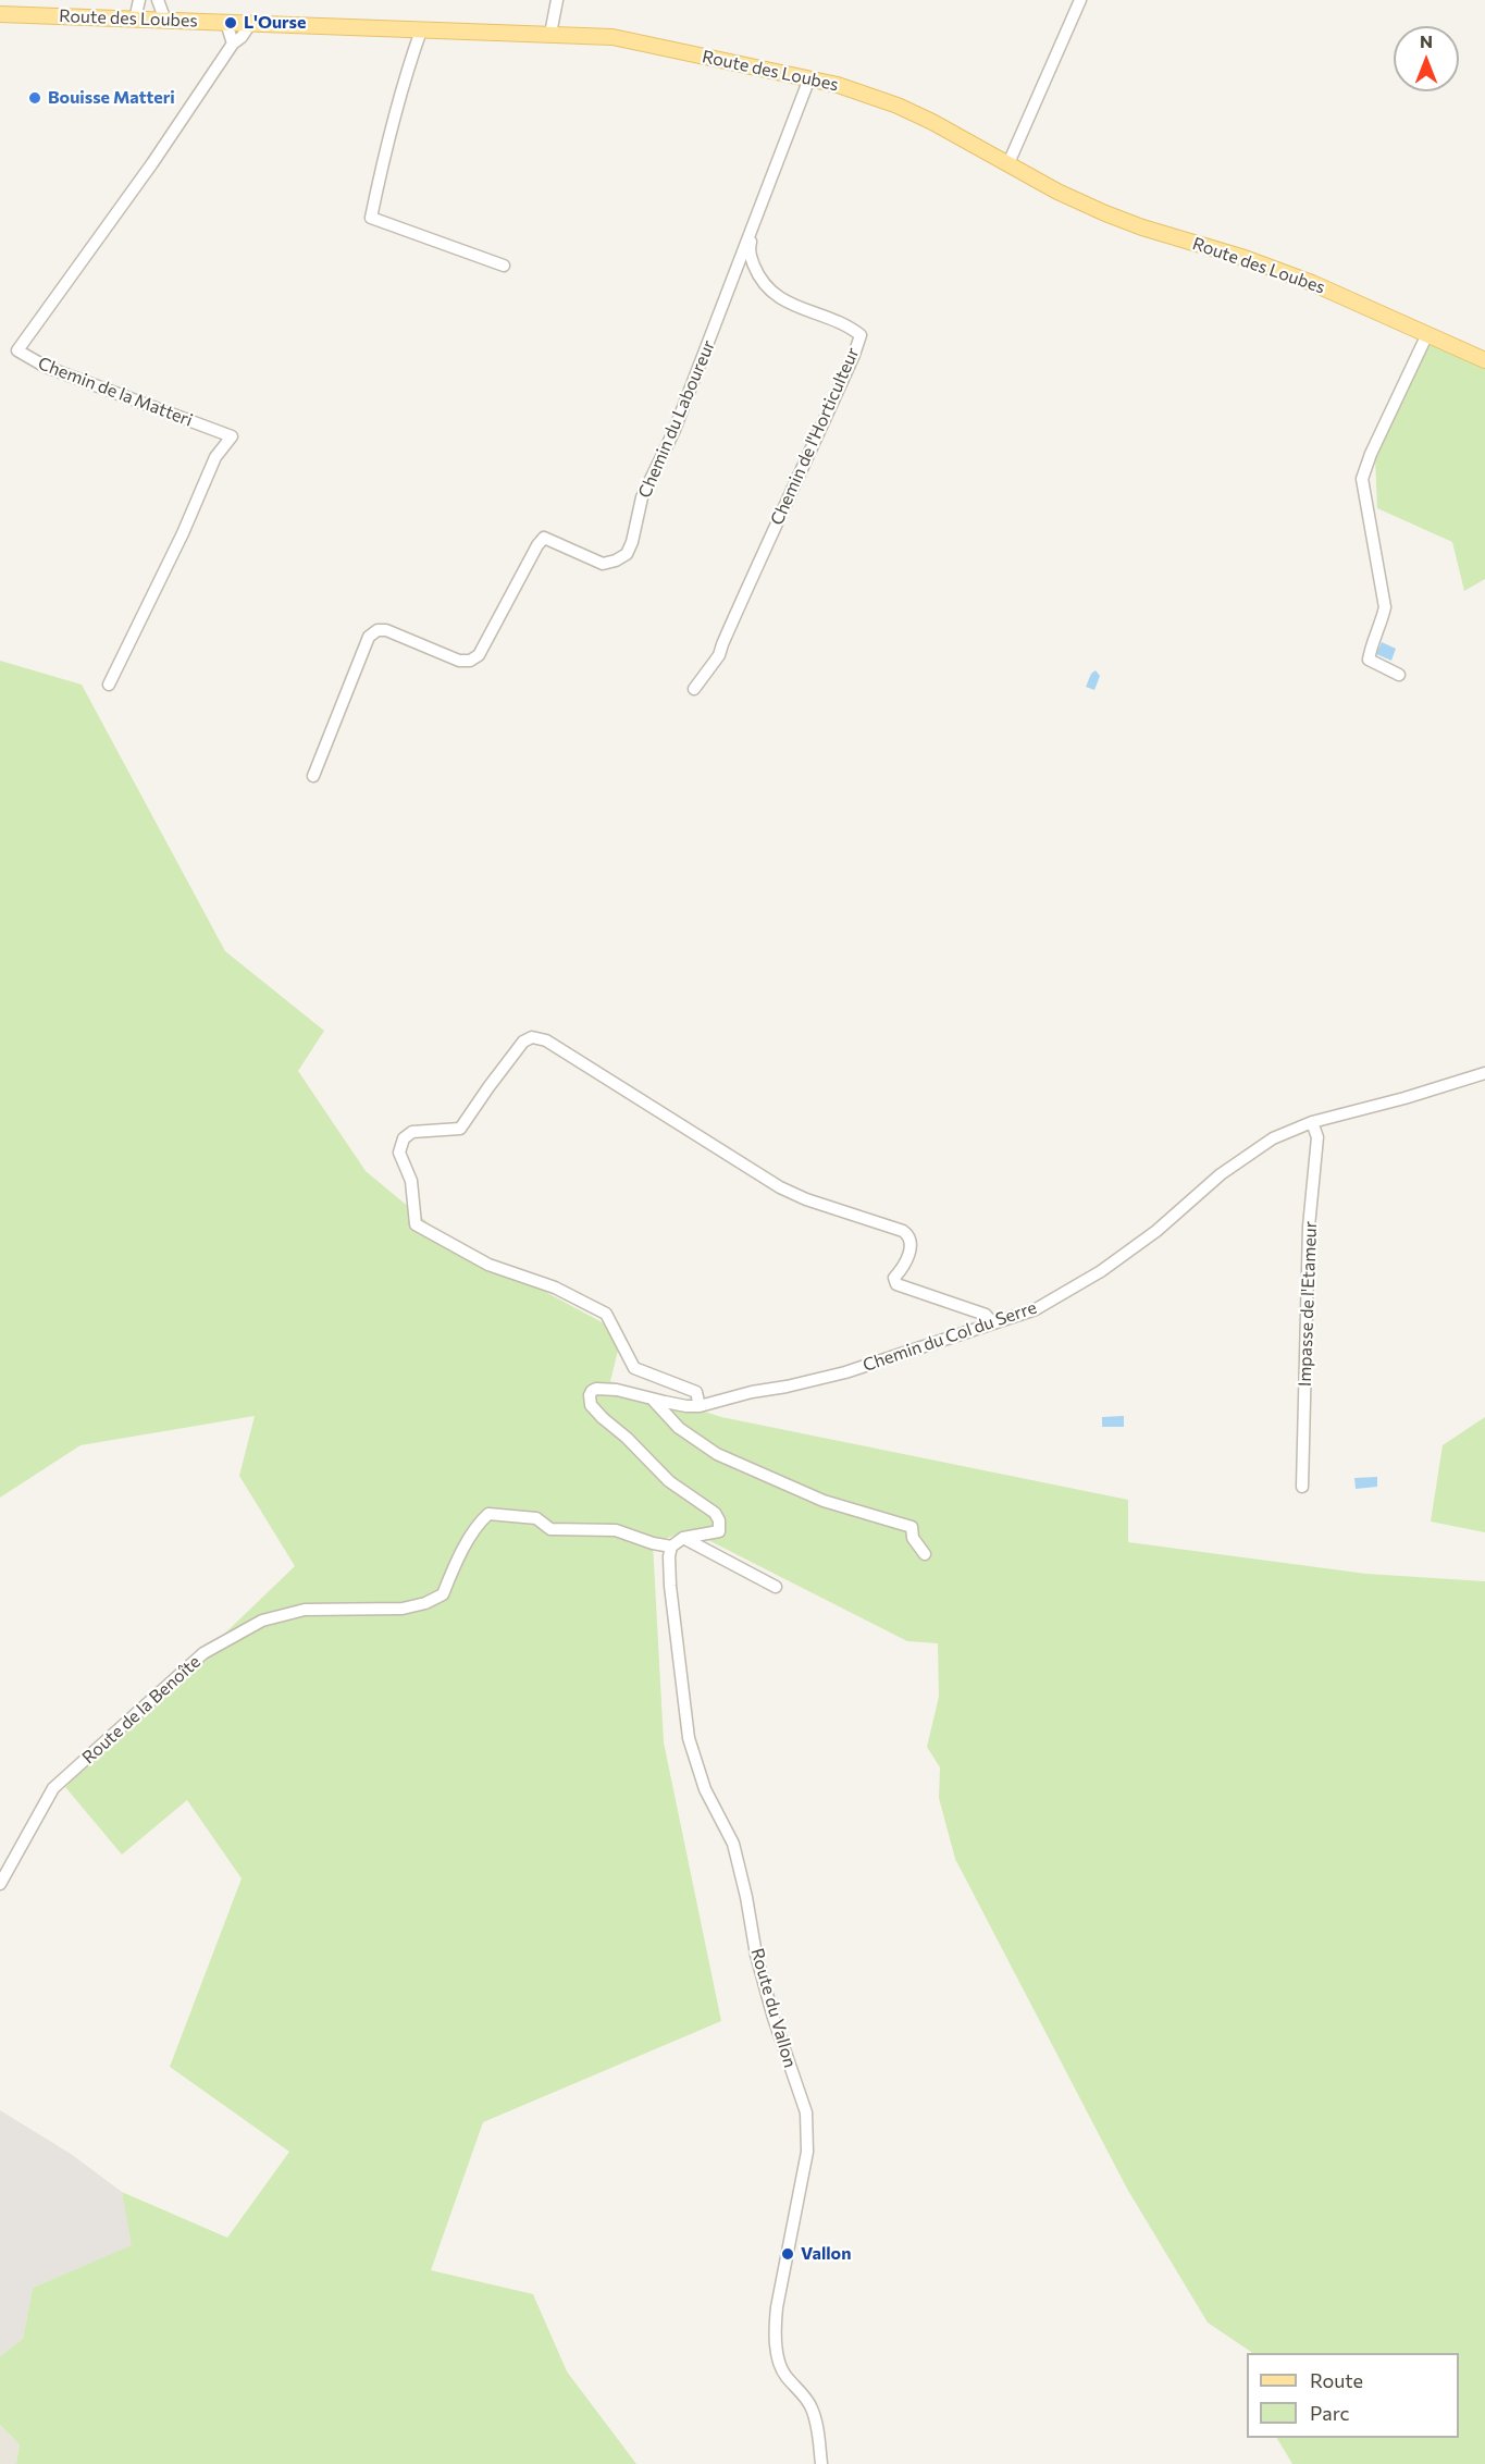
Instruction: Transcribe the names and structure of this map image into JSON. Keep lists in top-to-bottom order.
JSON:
{
  "streets": {
    "main road": ["Route des Loubes"],
    "street": [
      "Chemin de la Matteri",
      "Chemin du Laboureur",
      "Chemin de l'Horticulteur",
      "Impasse de l'Etameur",
      "Chemin du Col du Serre",
      "Route de la Benoîte",
      "Route du Vallon"
    ]
  },
  "crossings": [
    ["Route des Loubes", "Chemin de la Matteri"],
    ["Route des Loubes", "Chemin du Laboureur"],
    ["Chemin du Laboureur", "Chemin de l'Horticulteur"],
    ["Impasse de l'Etameur", "Chemin du Col du Serre"],
    ["Route de la Benoîte", "Route du Vallon"]
  ],
  "places": ["L'Ourse", "Bouisse Matteri", "Vallon"],
  "legend": ["Route", "Parc"],
  "north": "top"
}
